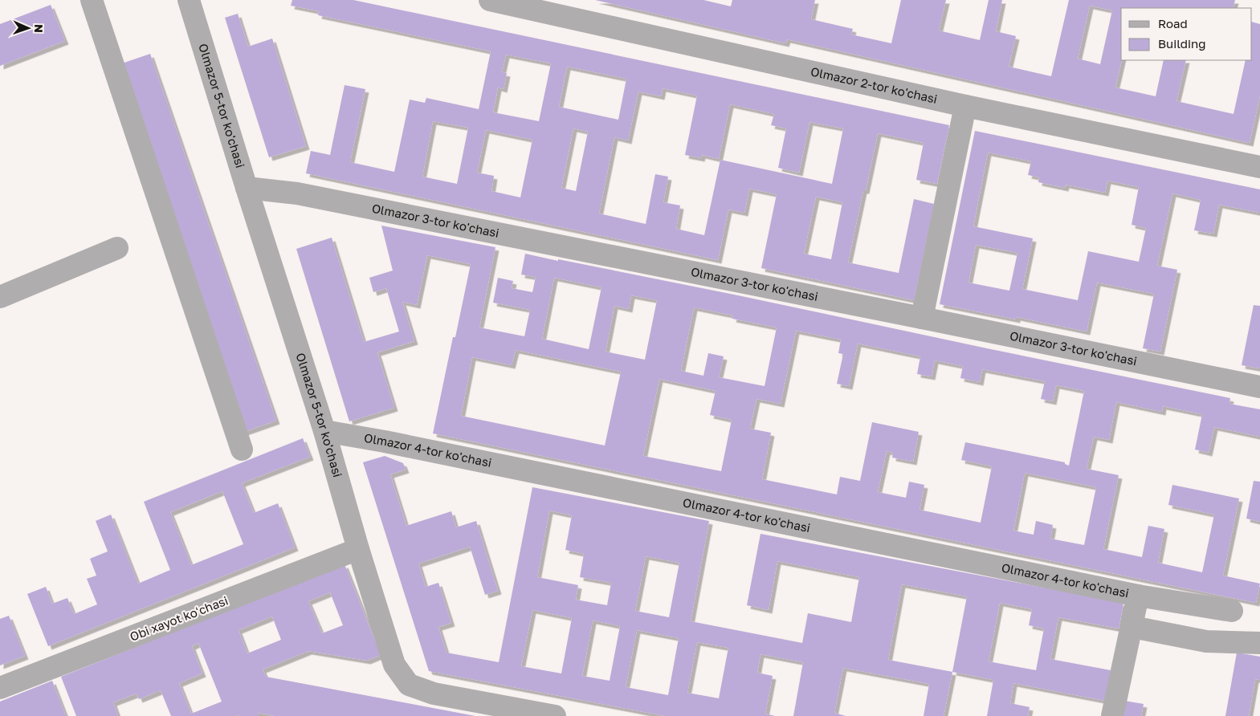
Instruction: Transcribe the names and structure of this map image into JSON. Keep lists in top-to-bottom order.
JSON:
{
  "streets": {
    "street": [
      "Olmazor 2-tor ko'chasi",
      "Olmazor 5-tor ko'chasi",
      "Olmazor 3-tor ko'chasi",
      "Olmazor 4-tor ko'chasi",
      "Obi xayot koʻchasi"
    ]
  },
  "crossings": [
    ["Olmazor 5-tor ko'chasi", "Olmazor 3-tor ko'chasi"],
    ["Olmazor 5-tor ko'chasi", "Olmazor 4-tor ko'chasi"],
    ["Olmazor 5-tor ko'chasi", "Obi xayot koʻchasi"]
  ],
  "legend": ["Road", "Building"],
  "north": "right"
}
